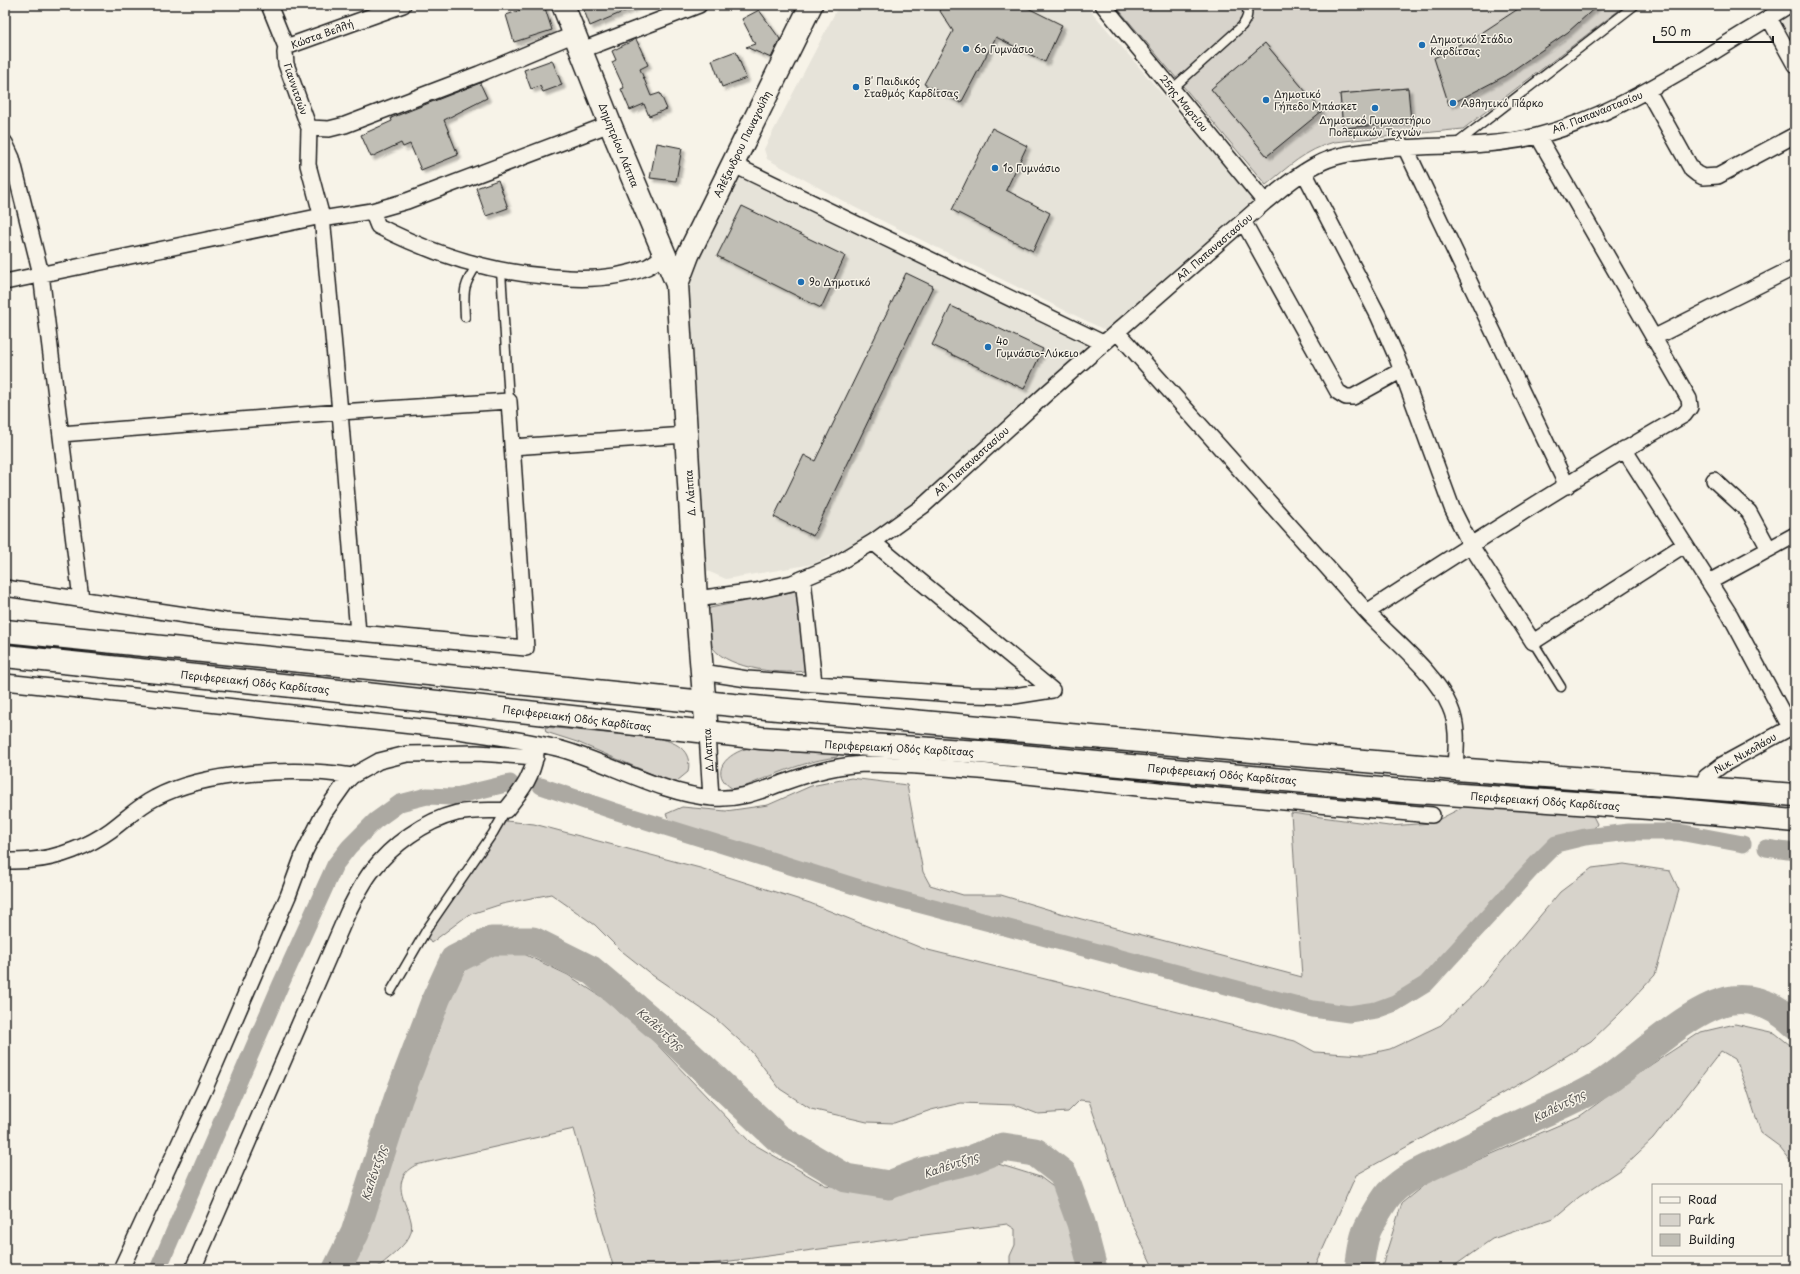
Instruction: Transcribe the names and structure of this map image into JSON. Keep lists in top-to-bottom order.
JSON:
{
  "streets": {
    "main road": [
      "Αλέξανδρου Παναγούλη",
      "Δημητρίου Λάππα",
      "Δ. Λάππα",
      "Περιφερειακή Οδός Καρδίτσας",
      "Δ.Λαππα"
    ],
    "street": [
      "Κώστα Βελλή",
      "Γιαννιτσών",
      "25ης Μαρτίου",
      "Αλ. Παπαναστασίου",
      "Νικ. Νικολάου"
    ]
  },
  "crossings": [
    ["Κώστα Βελλή", "Γιαννιτσών"],
    ["25ης Μαρτίου", "Αλ. Παπαναστασίου"],
    ["Αλ. Παπαναστασίου", "Δ. Λάππα"],
    ["Αλέξανδρου Παναγούλη", "Δημητρίου Λάππα"],
    ["Αλέξανδρου Παναγούλη", "Δ. Λάππα"],
    ["Δημητρίου Λάππα", "Δ. Λάππα"],
    ["Δ. Λάππα", "Δ.Λαππα"],
    ["Περιφερειακή Οδός Καρδίτσας", "Δ.Λαππα"]
  ],
  "water": ["Καλέντζης"],
  "places": [
    "Δημοτικό Στάδιο Καρδίτσας",
    "6ο Γυμνάσιο",
    "Β' Παιδικός Σταθμός Καρδίτσας",
    "Δημοτικό Γήπεδο Μπάσκετ",
    "Αθλητικό Πάρκο",
    "Δημοτικό Γυμναστήριο Πολεμικών Τεχνών",
    "1ο Γυμνάσιο",
    "9ο Δημοτικό",
    "4ο Γυμνάσιο-Λύκειο"
  ],
  "legend": ["Road", "Park", "Building"],
  "scale_bar": "50 m"
}
